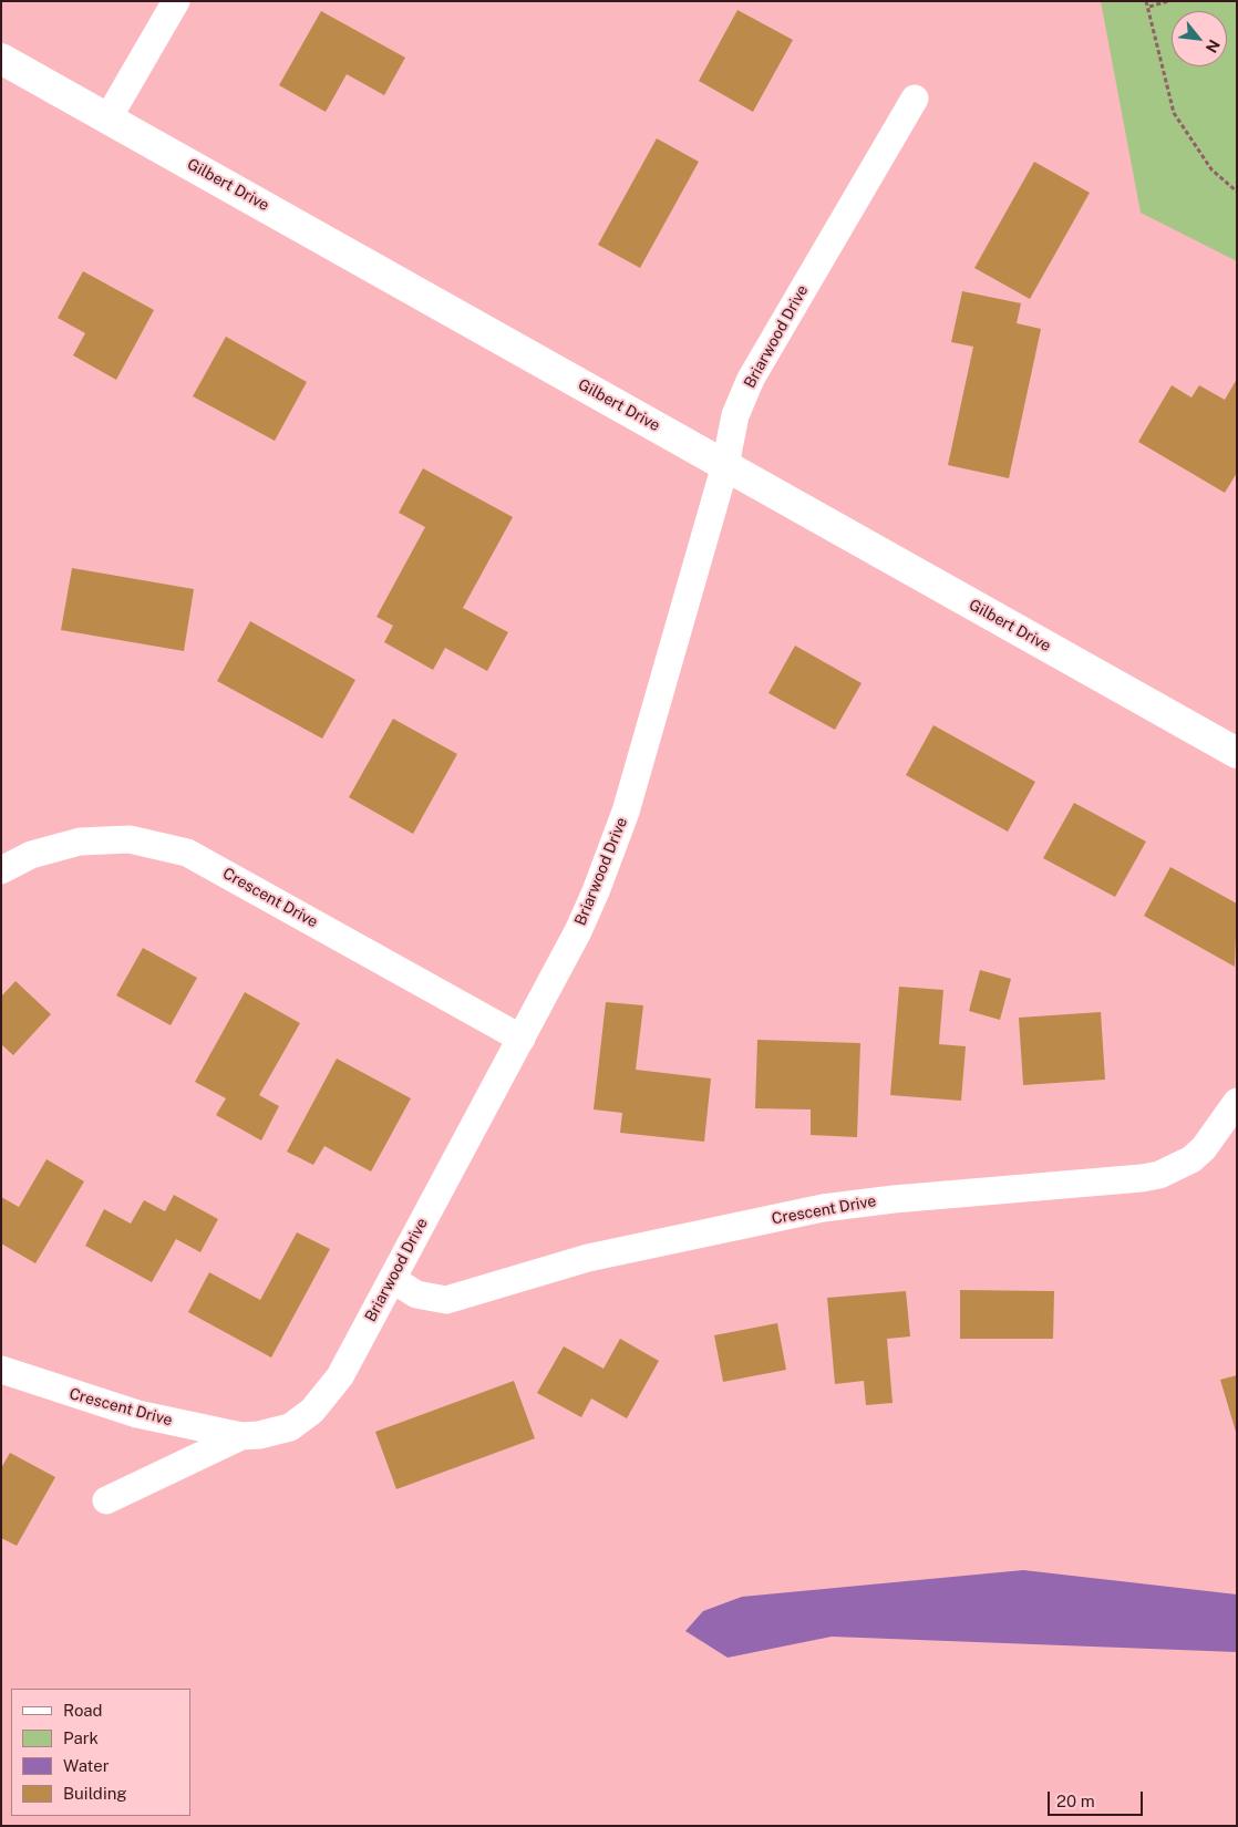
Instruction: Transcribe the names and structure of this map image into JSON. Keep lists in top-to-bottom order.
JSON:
{
  "streets": {
    "street": ["Gilbert Drive", "Briarwood Drive", "Crescent Drive"]
  },
  "crossings": [
    ["Gilbert Drive", "Briarwood Drive"],
    ["Briarwood Drive", "Crescent Drive"]
  ],
  "legend": [
    "Road",
    "Park",
    "Water",
    "Building"
  ],
  "scale_bar": "20 m",
  "north": "bottom right"
}
